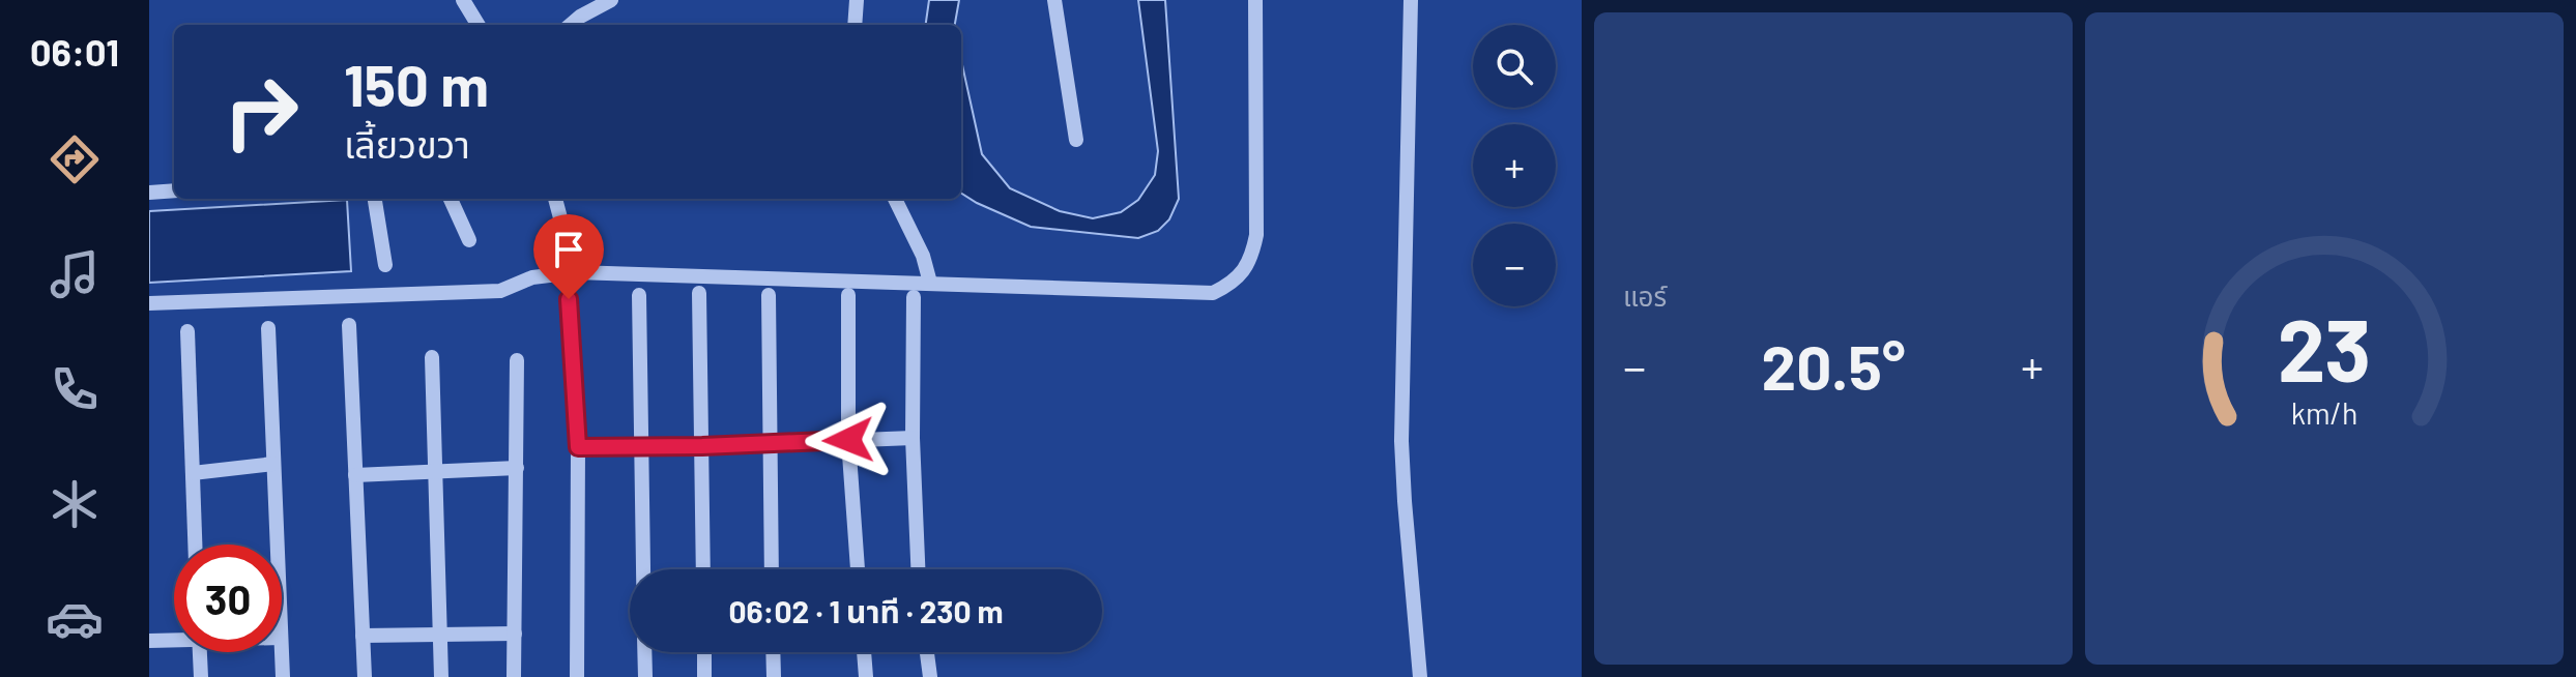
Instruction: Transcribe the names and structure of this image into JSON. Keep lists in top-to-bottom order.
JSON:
{
  "page": {
    "tabs": "06:01",
    "tile": "แอร์",
    "map_buttons": ["+", "−"],
    "turn": ["150 m", "เลี้ยวขวา"],
    "heat": ["−", "20.5°", "+"],
    "limit": "30",
    "trip": "06:02 · 1 นาที · 230 m",
    "gauge": ["23", "km/h"]
  }
}
